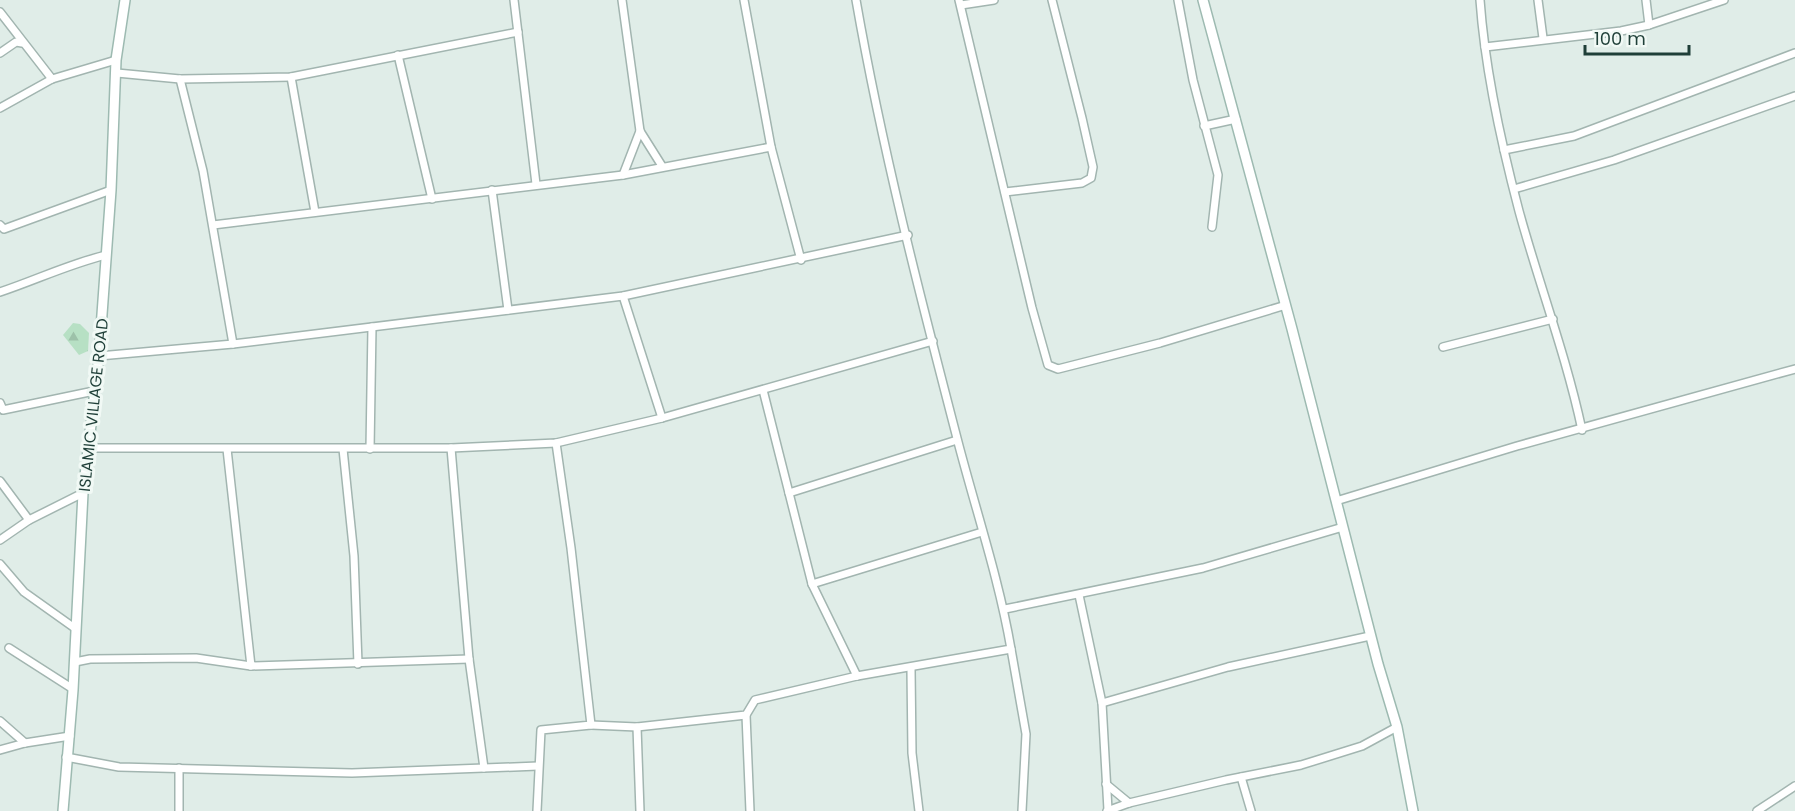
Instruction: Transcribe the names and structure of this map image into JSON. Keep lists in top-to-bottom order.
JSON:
{
  "streets": {
    "street": ["ISLAMIC VILLAGE ROAD"]
  },
  "scale_bar": "100 m"
}
